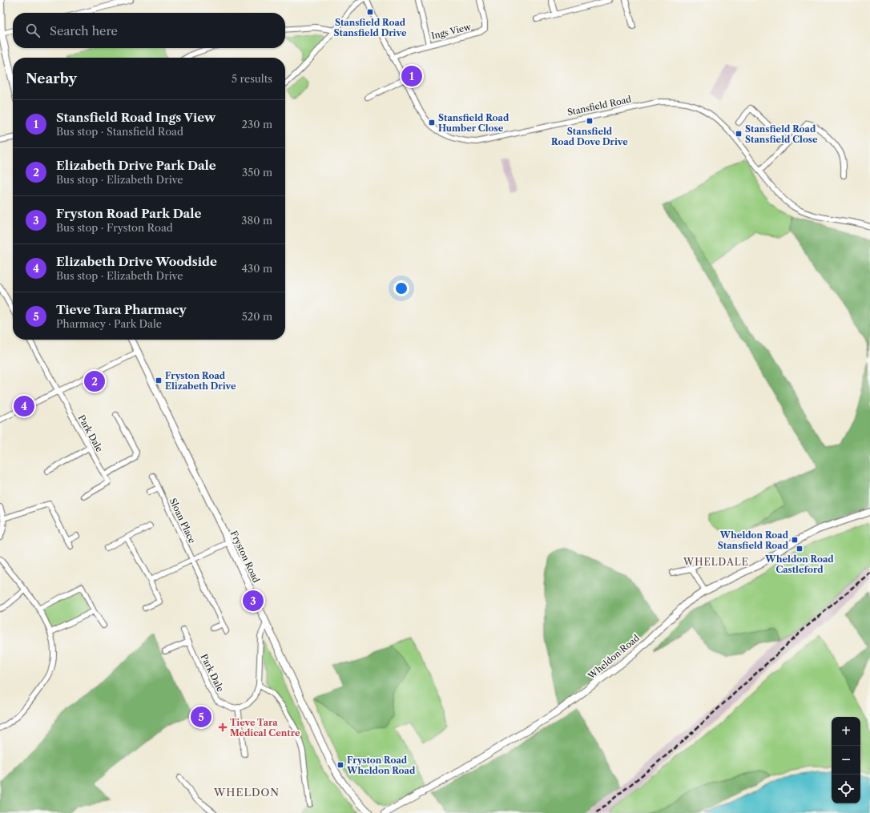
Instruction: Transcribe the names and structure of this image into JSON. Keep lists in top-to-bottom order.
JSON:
{
  "streets": {
    "street": [
      "Ings View",
      "Stansfield Road",
      "Park Dale",
      "Sloan Place",
      "Fryston Road",
      "Wheldon Road"
    ]
  },
  "crossings": [
    ["Ings View", "Stansfield Road"]
  ],
  "districts": ["WHELDALE", "WHELDON"],
  "places": {
    "transit": [
      "Stansfield Road Stansfield Drive",
      "Stansfield Road Dove Drive",
      "Stansfield Road Humber Close",
      "Stansfield Road Stansfield Close",
      "Fryston Road Elizabeth Drive",
      "Wheldon Road Stansfield Road",
      "Wheldon Road Castleford",
      "Fryston Road Wheldon Road"
    ],
    "health": ["Tieve Tara Medical Centre"]
  },
  "page": {
    "search": "Search here",
    "heading": ["Nearby", "5 results"],
    "pins": [
      "1",
      "2",
      "4",
      "3",
      "5"
    ],
    "list": [
      {
        "mark": "1",
        "name": "Stansfield Road Ings View",
        "note": "Bus stop · Stansfield Road",
        "value": "230 m"
      },
      {
        "mark": "2",
        "name": "Elizabeth Drive Park Dale",
        "note": "Bus stop · Elizabeth Drive",
        "value": "350 m"
      },
      {
        "mark": "3",
        "name": "Fryston Road Park Dale",
        "note": "Bus stop · Fryston Road",
        "value": "380 m"
      },
      {
        "mark": "4",
        "name": "Elizabeth Drive Woodside",
        "note": "Bus stop · Elizabeth Drive",
        "value": "430 m"
      },
      {
        "mark": "5",
        "name": "Tieve Tara Pharmacy",
        "note": "Pharmacy · Park Dale",
        "value": "520 m"
      }
    ],
    "map_buttons": ["+", "−"]
  }
}
